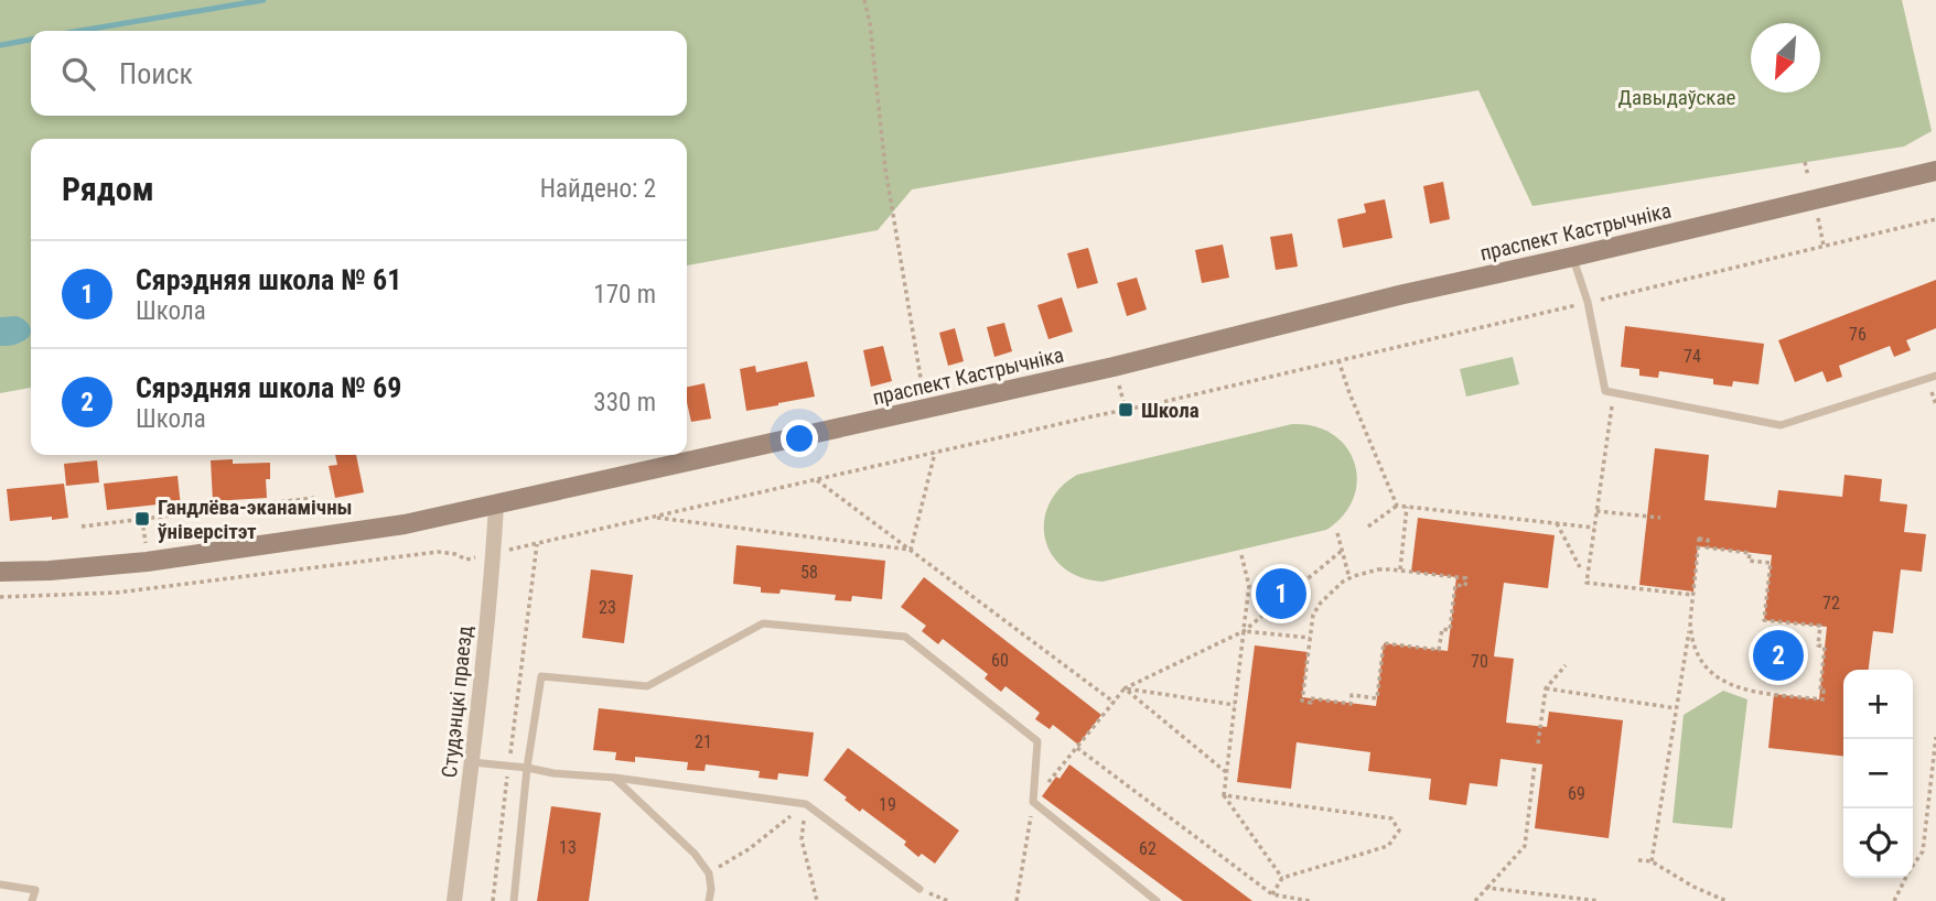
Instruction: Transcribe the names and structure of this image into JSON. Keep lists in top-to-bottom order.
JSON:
{
  "streets": {
    "main road": ["праспект Кастрычніка"],
    "street": ["Студэнцкі праезд"]
  },
  "crossings": [
    ["праспект Кастрычніка", "Студэнцкі праезд"]
  ],
  "parks": ["Давыдаўскае"],
  "places": {
    "transit": ["Школа", "Гандлёва-эканамічны ўніверсітэт"]
  },
  "house_numbers": [
    "76",
    "74",
    "58",
    "72",
    "23",
    "60",
    "70",
    "21",
    "69",
    "19",
    "13",
    "62"
  ],
  "north": "bottom left",
  "page": {
    "search": "Поиск",
    "heading": ["Рядом", "Найдено: 2"],
    "list": [
      {
        "mark": "1",
        "name": "Сярэдняя школа № 61",
        "note": "Школа",
        "value": "170 m"
      },
      {
        "mark": "2",
        "name": "Сярэдняя школа № 69",
        "note": "Школа",
        "value": "330 m"
      }
    ],
    "pins": ["1", "2"],
    "map_buttons": ["+", "−"]
  }
}
